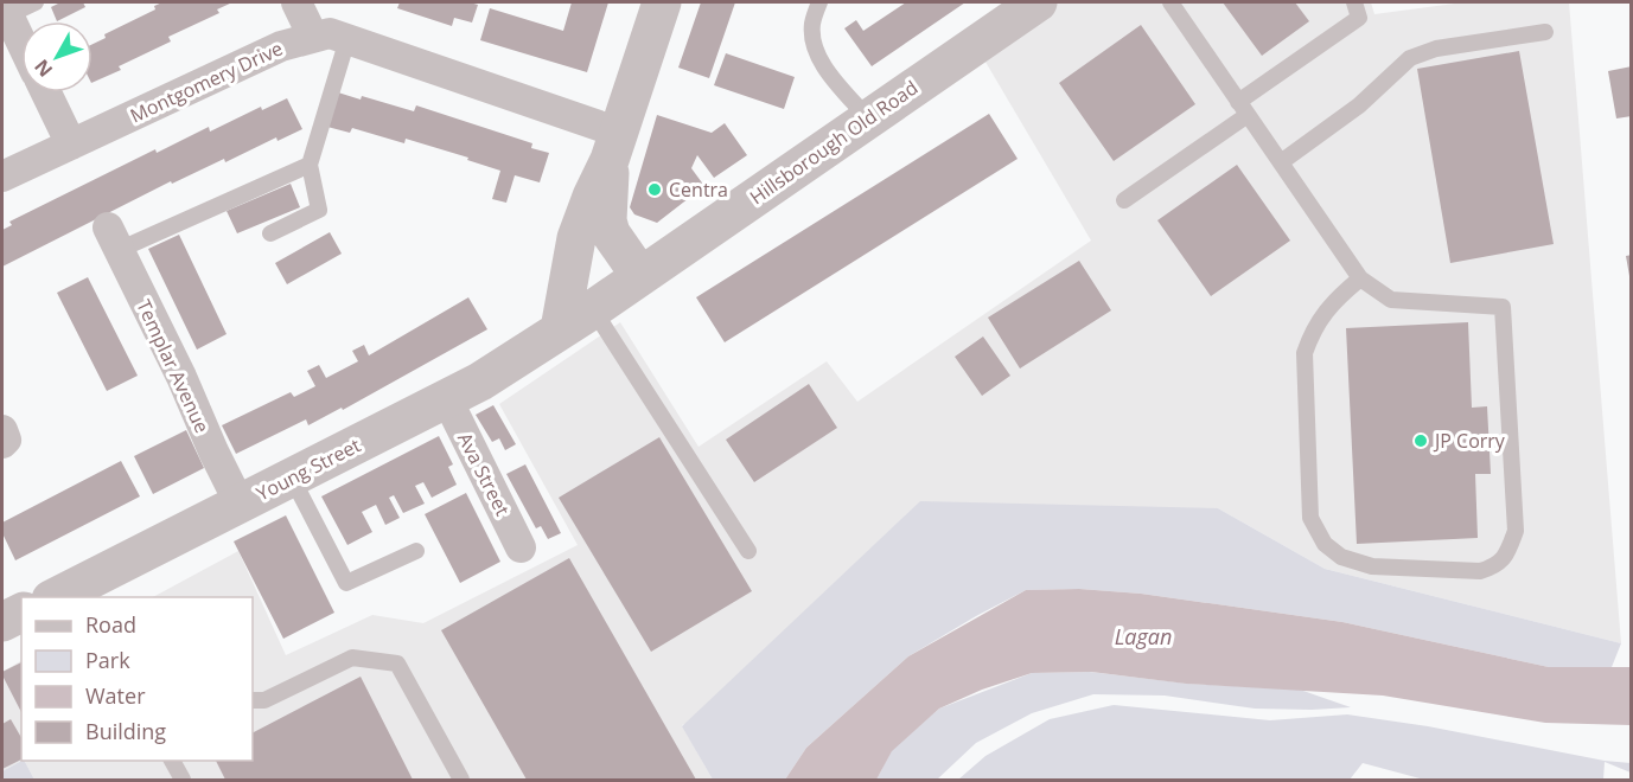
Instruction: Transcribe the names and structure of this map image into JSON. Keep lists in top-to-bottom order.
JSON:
{
  "streets": {
    "street": [
      "Montgomery Drive",
      "Hillsborough Old Road",
      "Templar Avenue",
      "Young Street",
      "Ava Street"
    ]
  },
  "crossings": [
    ["Hillsborough Old Road", "Young Street"],
    ["Templar Avenue", "Young Street"],
    ["Young Street", "Ava Street"]
  ],
  "water": ["Lagan"],
  "places": ["Centra", "JP Corry"],
  "legend": [
    "Road",
    "Park",
    "Water",
    "Building"
  ],
  "north": "bottom left"
}
